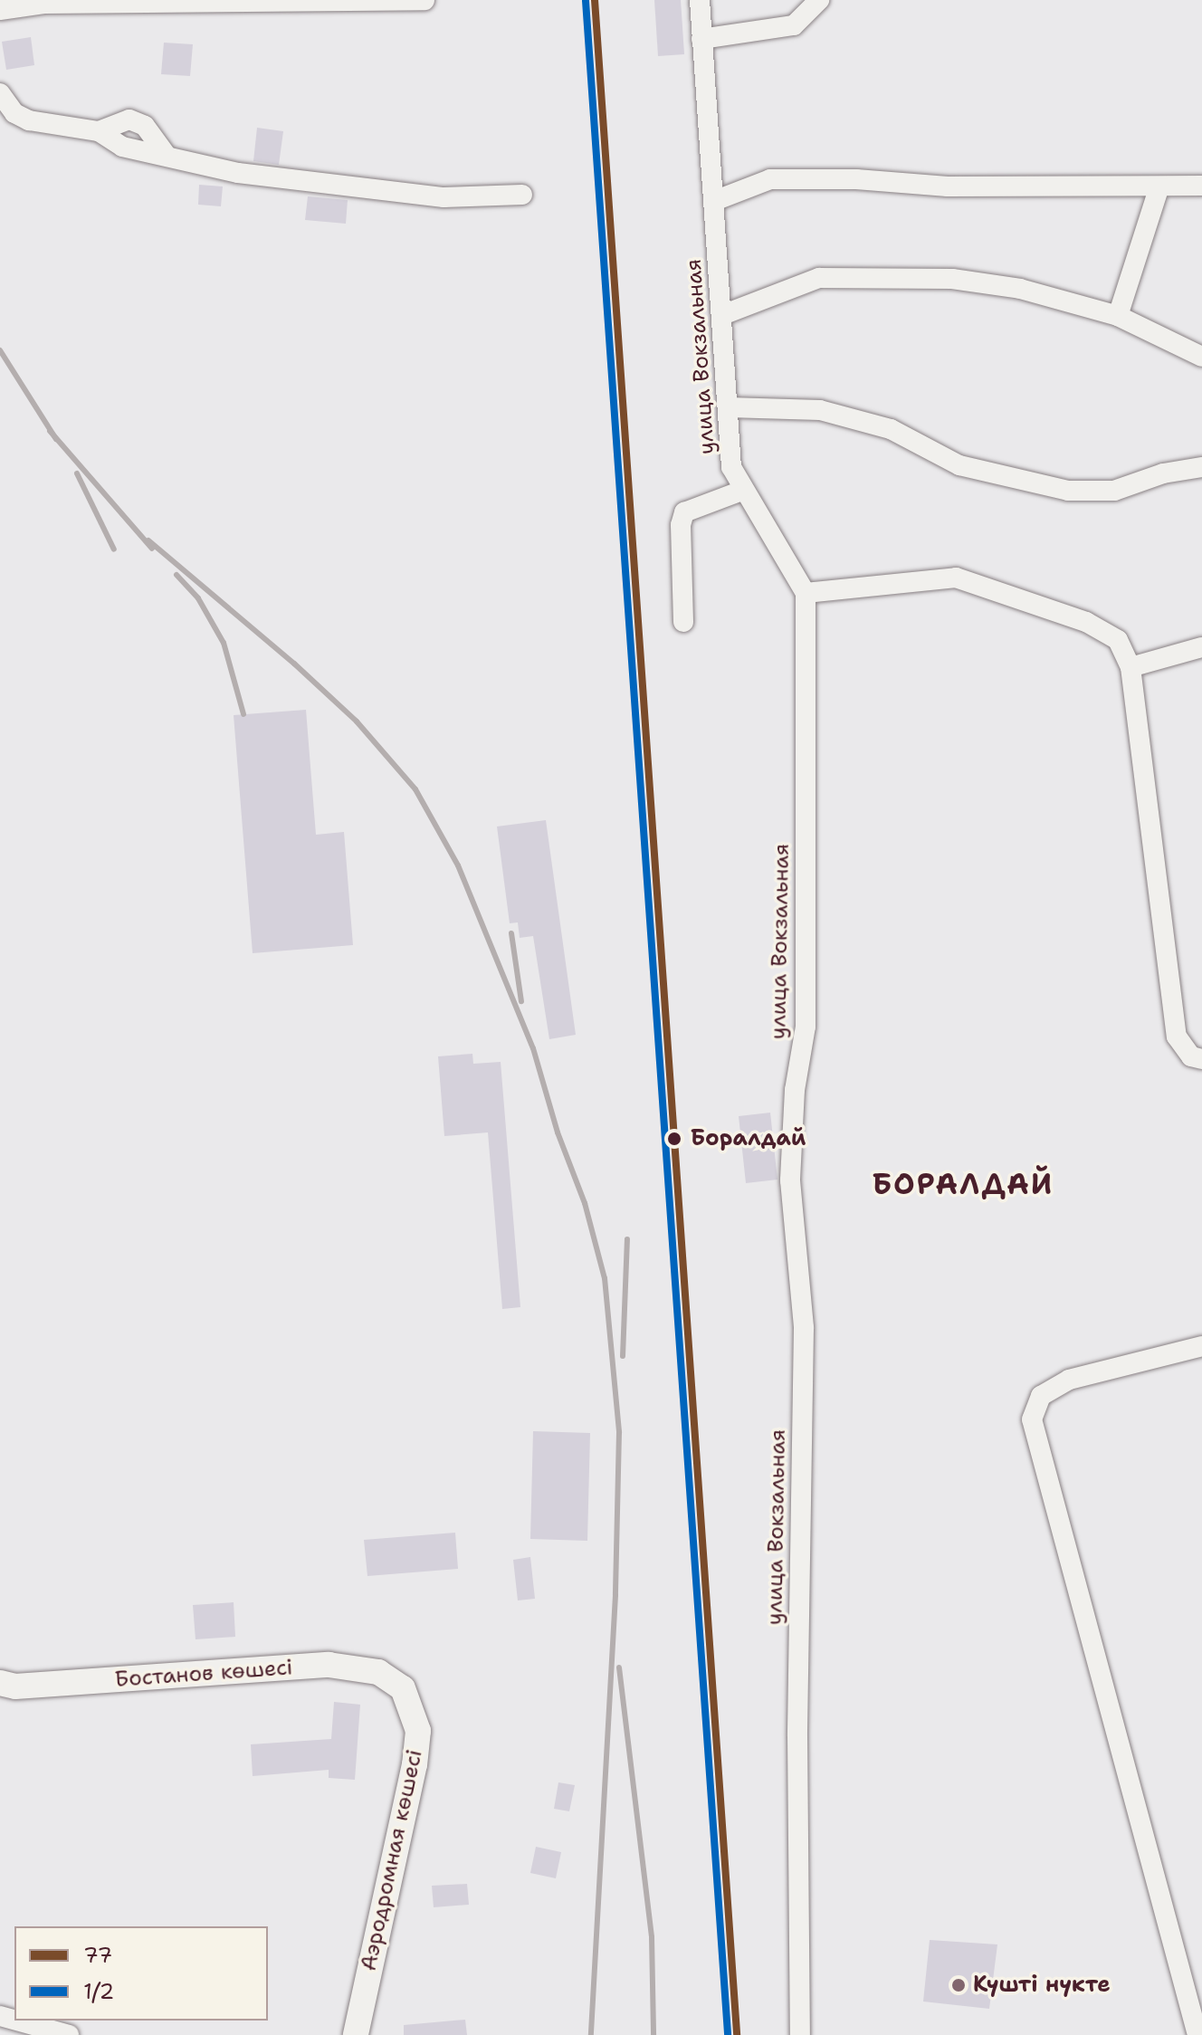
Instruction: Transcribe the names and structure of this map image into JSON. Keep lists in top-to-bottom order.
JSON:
{
  "streets": {
    "main road": ["Бостанов көшесі", "Аэродромная көшесі"],
    "street": ["улица Вокзальная"]
  },
  "crossings": [
    ["Бостанов көшесі", "Аэродромная көшесі"]
  ],
  "districts": ["БОРАЛДАЙ"],
  "places": ["Боралдай", "Күшті нүкте"],
  "lines": ["transit line 77", "transit line 1/2"],
  "legend": ["77", "1/2"]
}
